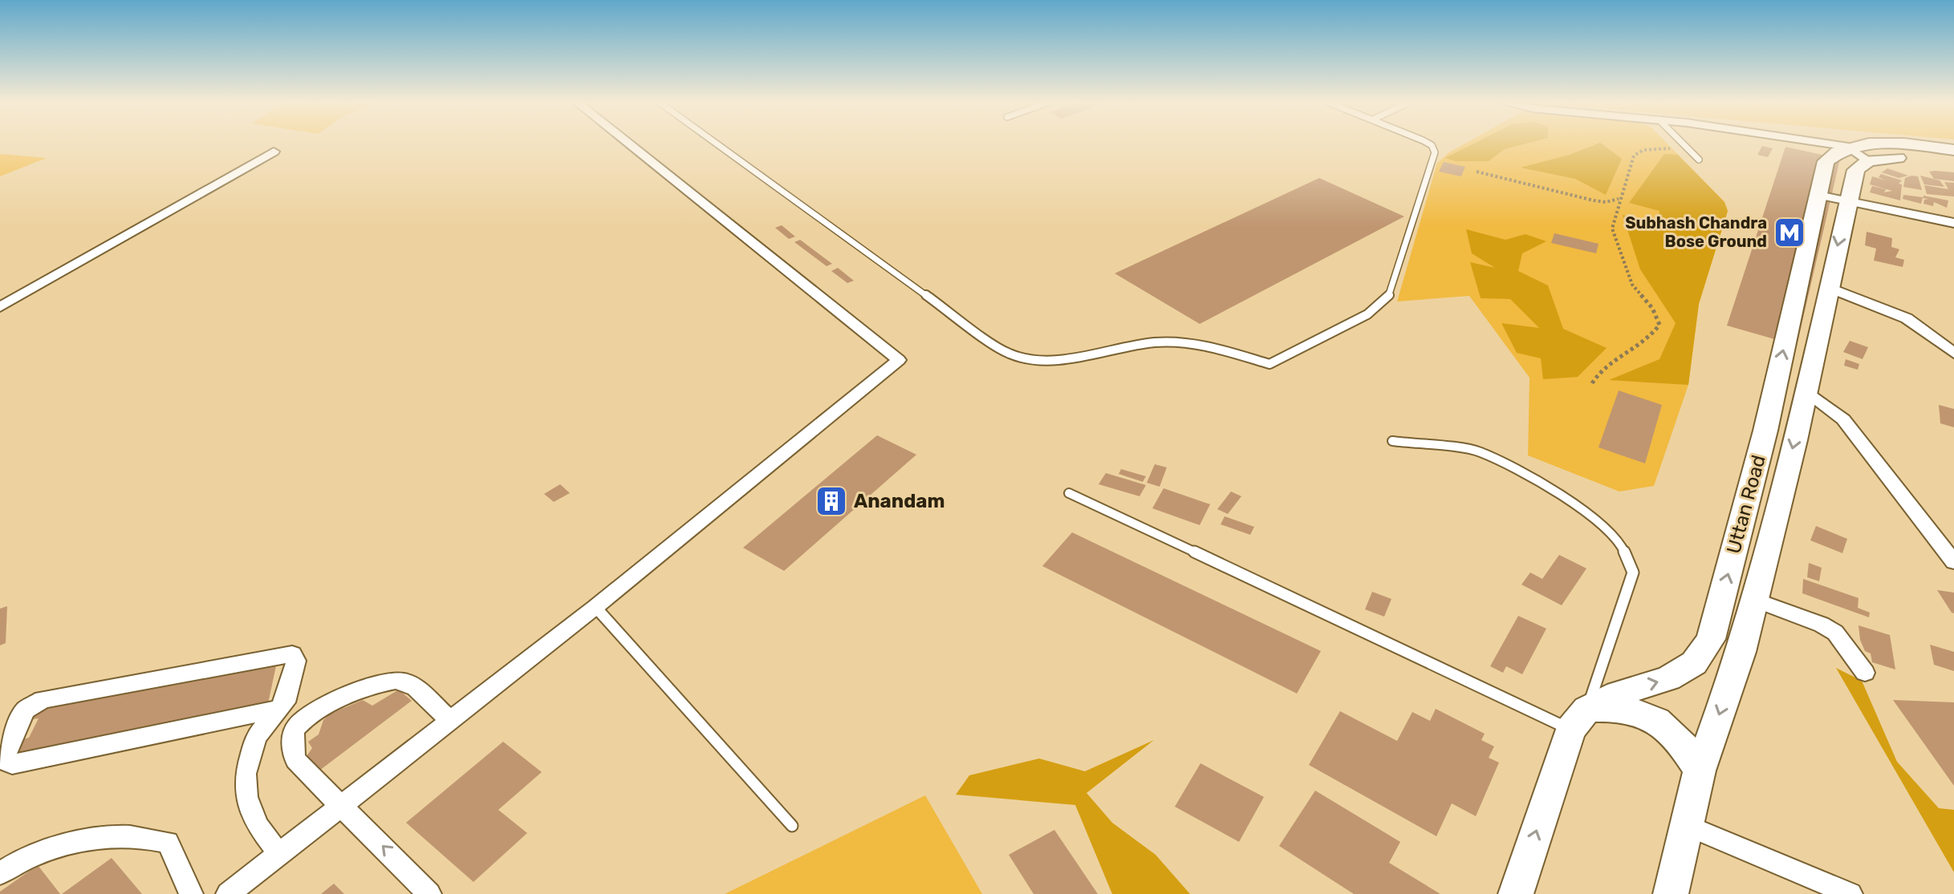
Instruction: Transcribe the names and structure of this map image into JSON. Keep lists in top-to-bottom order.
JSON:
{
  "streets": {
    "main road": ["Uttan Road"]
  },
  "places": {
    "metro station": ["Subhash Chandra Bose Ground"],
    "building": ["Anandam"]
  }
}
